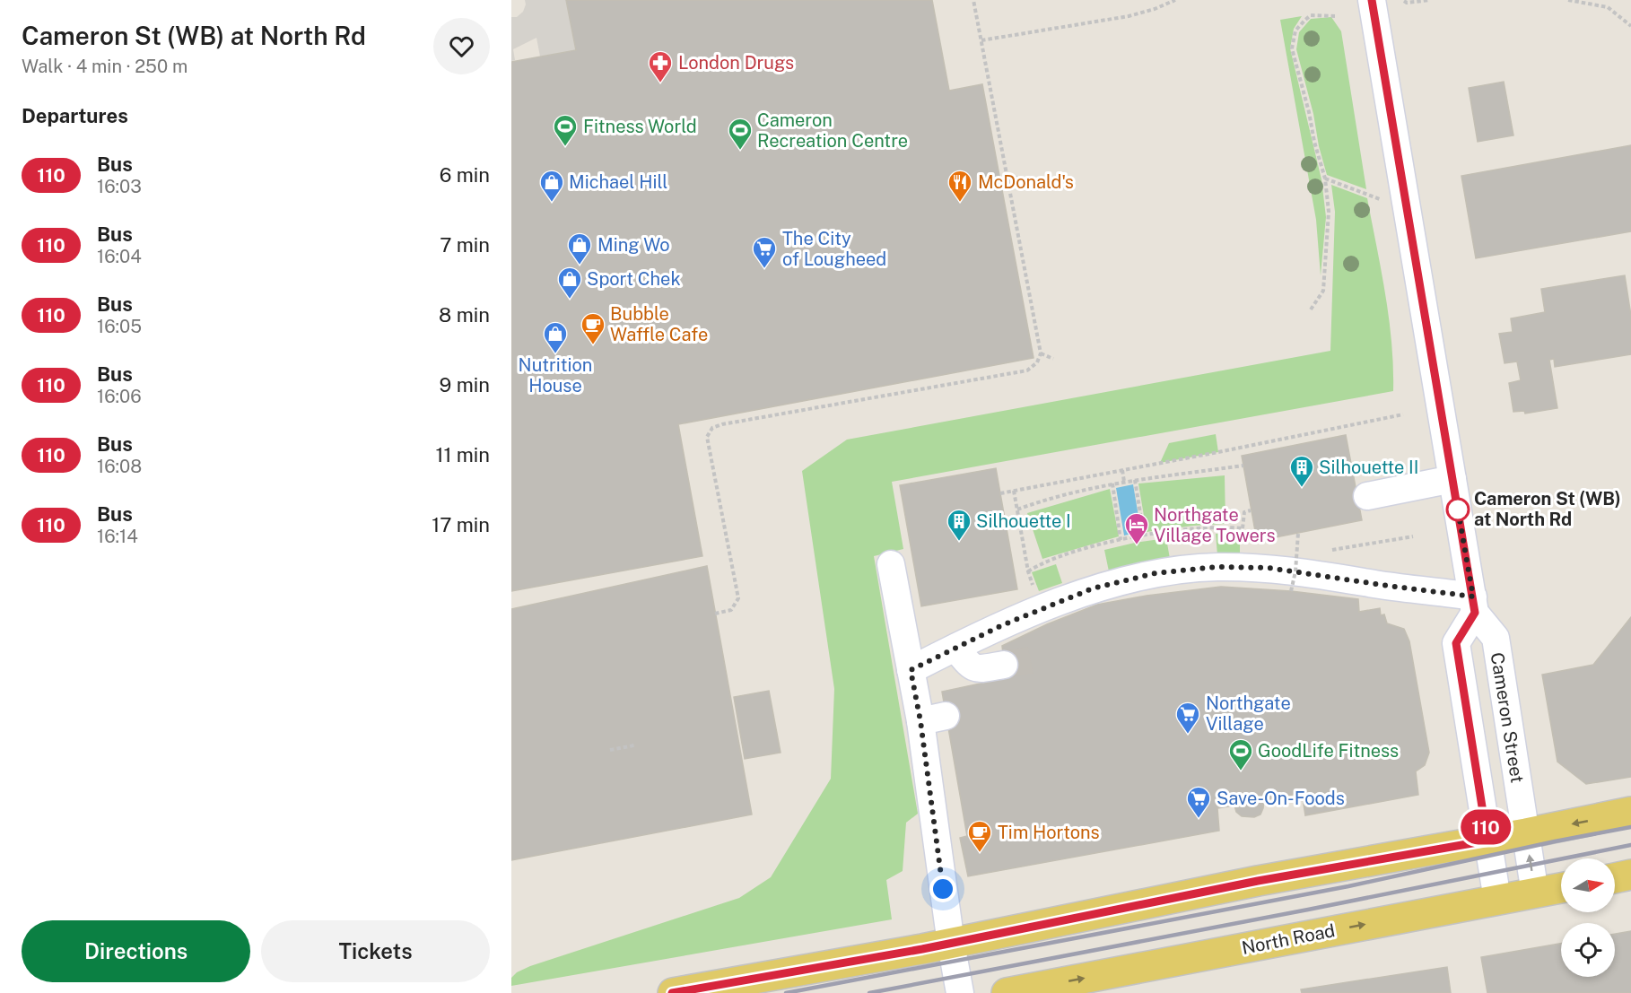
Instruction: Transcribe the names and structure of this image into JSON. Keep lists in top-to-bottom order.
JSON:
{
  "streets": {
    "main road": ["North Road"],
    "street": ["Cameron Street"]
  },
  "crossings": [
    ["Cameron Street", "North Road"]
  ],
  "places": {
    "pharmacy": ["London Drugs"],
    "sports": ["Fitness World", "Cameron Recreation Centre", "GoodLife Fitness"],
    "shop": [
      "Michael Hill",
      "Ming Wo",
      "Sport Chek",
      "Nutrition House"
    ],
    "restaurant": ["McDonald's"],
    "supermarket": ["The City of Lougheed", "Northgate Village", "Save-On-Foods"],
    "cafe": ["Bubble Waffle Cafe", "Tim Hortons"],
    "building": ["Silhouette II", "Silhouette I"],
    "other": ["Cameron St (WB) at North Rd"],
    "hotel": ["Northgate Village Towers"]
  },
  "lines": ["bus line 110"],
  "north": "right",
  "page": {
    "heading": [
      ["Cameron St (WB) at North Rd", "Walk · 4 min · 250 m"],
      "Departures"
    ],
    "on_map": "110",
    "list": [
      {
        "mark": "110",
        "name": "Bus",
        "note": "16:03",
        "value": "6 min"
      },
      {
        "mark": "110",
        "name": "Bus",
        "note": "16:04",
        "value": "7 min"
      },
      {
        "mark": "110",
        "name": "Bus",
        "note": "16:05",
        "value": "8 min"
      },
      {
        "mark": "110",
        "name": "Bus",
        "note": "16:06",
        "value": "9 min"
      },
      {
        "mark": "110",
        "name": "Bus",
        "note": "16:08",
        "value": "11 min"
      },
      {
        "mark": "110",
        "name": "Bus",
        "note": "16:14",
        "value": "17 min"
      }
    ],
    "buttons": ["Directions", "Tickets"]
  }
}
